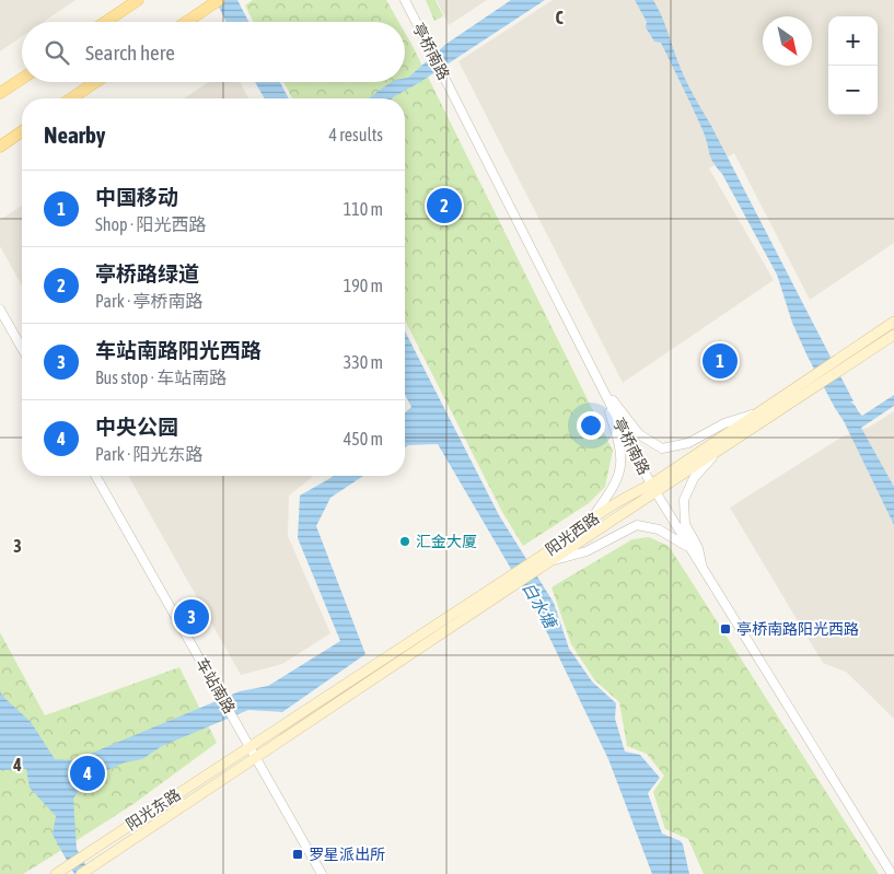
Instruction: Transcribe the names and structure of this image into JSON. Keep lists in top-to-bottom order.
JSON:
{
  "streets": {
    "main road": ["阳光西路", "阳光东路"],
    "street": ["亭桥南路", "车站南路"]
  },
  "crossings": [
    ["亭桥南路", "阳光西路"],
    ["阳光西路", "车站南路"],
    ["阳光西路", "阳光东路"],
    ["车站南路", "阳光东路"]
  ],
  "water": ["白水塘"],
  "places": {
    "other": ["汇金大厦"],
    "transit": ["亭桥南路阳光西路", "罗星派出所"]
  },
  "north": "bottom right",
  "page": {
    "map_buttons": ["+", "−"],
    "search": "Search here",
    "heading": ["Nearby", "4 results"],
    "list": [
      {
        "mark": "1",
        "name": "中国移动",
        "note": "Shop · 阳光西路",
        "value": "110 m"
      },
      {
        "mark": "2",
        "name": "亭桥路绿道",
        "note": "Park · 亭桥南路",
        "value": "190 m"
      },
      {
        "mark": "3",
        "name": "车站南路阳光西路",
        "note": "Bus stop · 车站南路",
        "value": "330 m"
      },
      {
        "mark": "4",
        "name": "中央公园",
        "note": "Park · 阳光东路",
        "value": "450 m"
      }
    ],
    "pins": [
      "2",
      "1",
      "3",
      "4"
    ]
  },
  "grid": {
    "columns": ["C"],
    "rows": ["3", "4"]
  }
}
